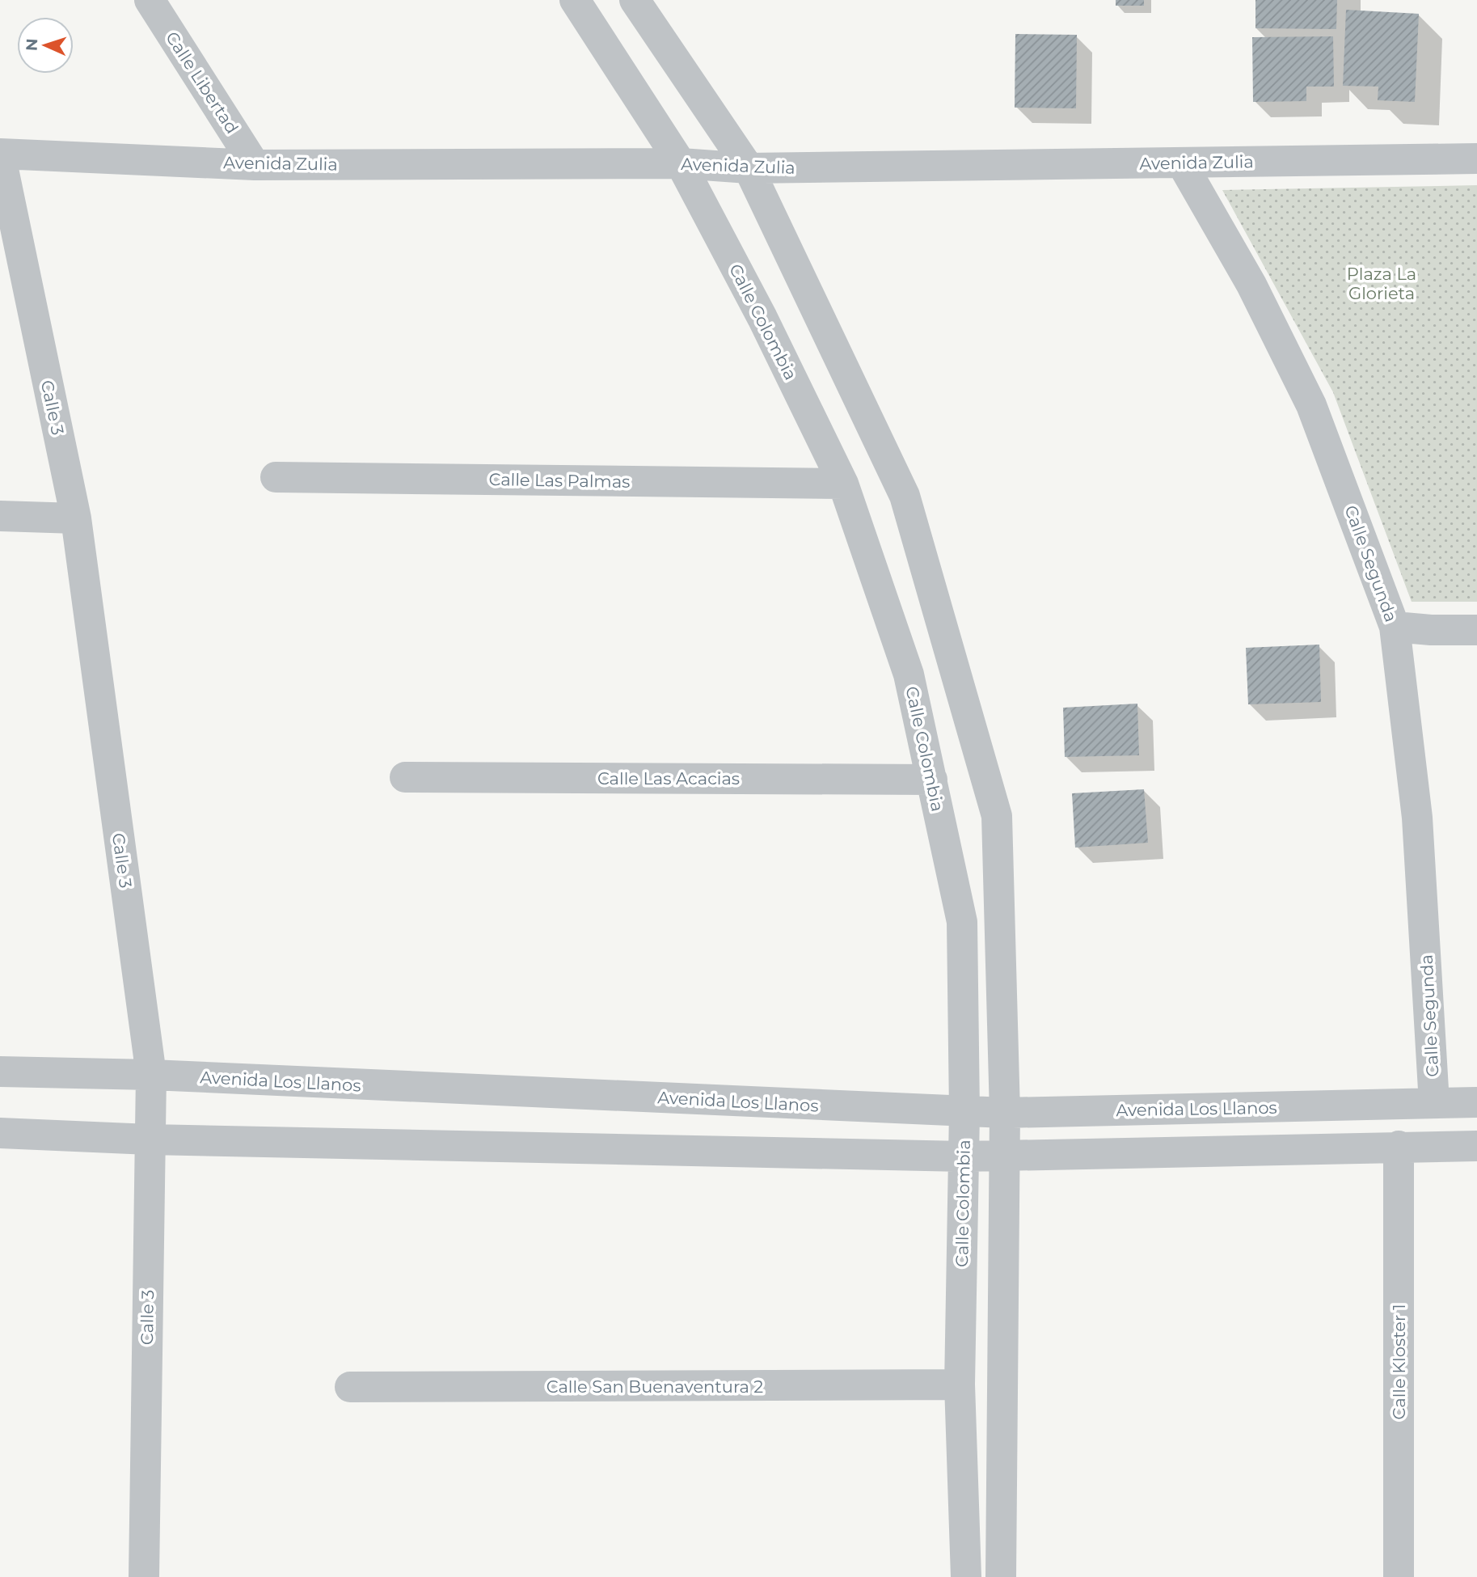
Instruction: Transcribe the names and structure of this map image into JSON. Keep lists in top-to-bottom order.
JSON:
{
  "streets": {
    "street": [
      "Calle Libertad",
      "Avenida Zulia",
      "Calle Colombia",
      "Calle 3",
      "Calle Las Palmas",
      "Calle Segunda",
      "Calle Las Acacias",
      "Avenida Los Llanos",
      "Calle Kloster 1",
      "Calle San Buenaventura 2"
    ]
  },
  "crossings": [
    ["Calle Libertad", "Avenida Zulia"],
    ["Avenida Zulia", "Calle Colombia"],
    ["Avenida Zulia", "Calle 3"],
    ["Avenida Zulia", "Calle Segunda"],
    ["Calle Colombia", "Calle Las Palmas"],
    ["Calle Colombia", "Calle Las Acacias"],
    ["Calle Colombia", "Avenida Los Llanos"],
    ["Calle Colombia", "Calle San Buenaventura 2"],
    ["Calle 3", "Avenida Los Llanos"],
    ["Calle Segunda", "Avenida Los Llanos"]
  ],
  "parks": ["Plaza La Glorieta"],
  "north": "left"
}
